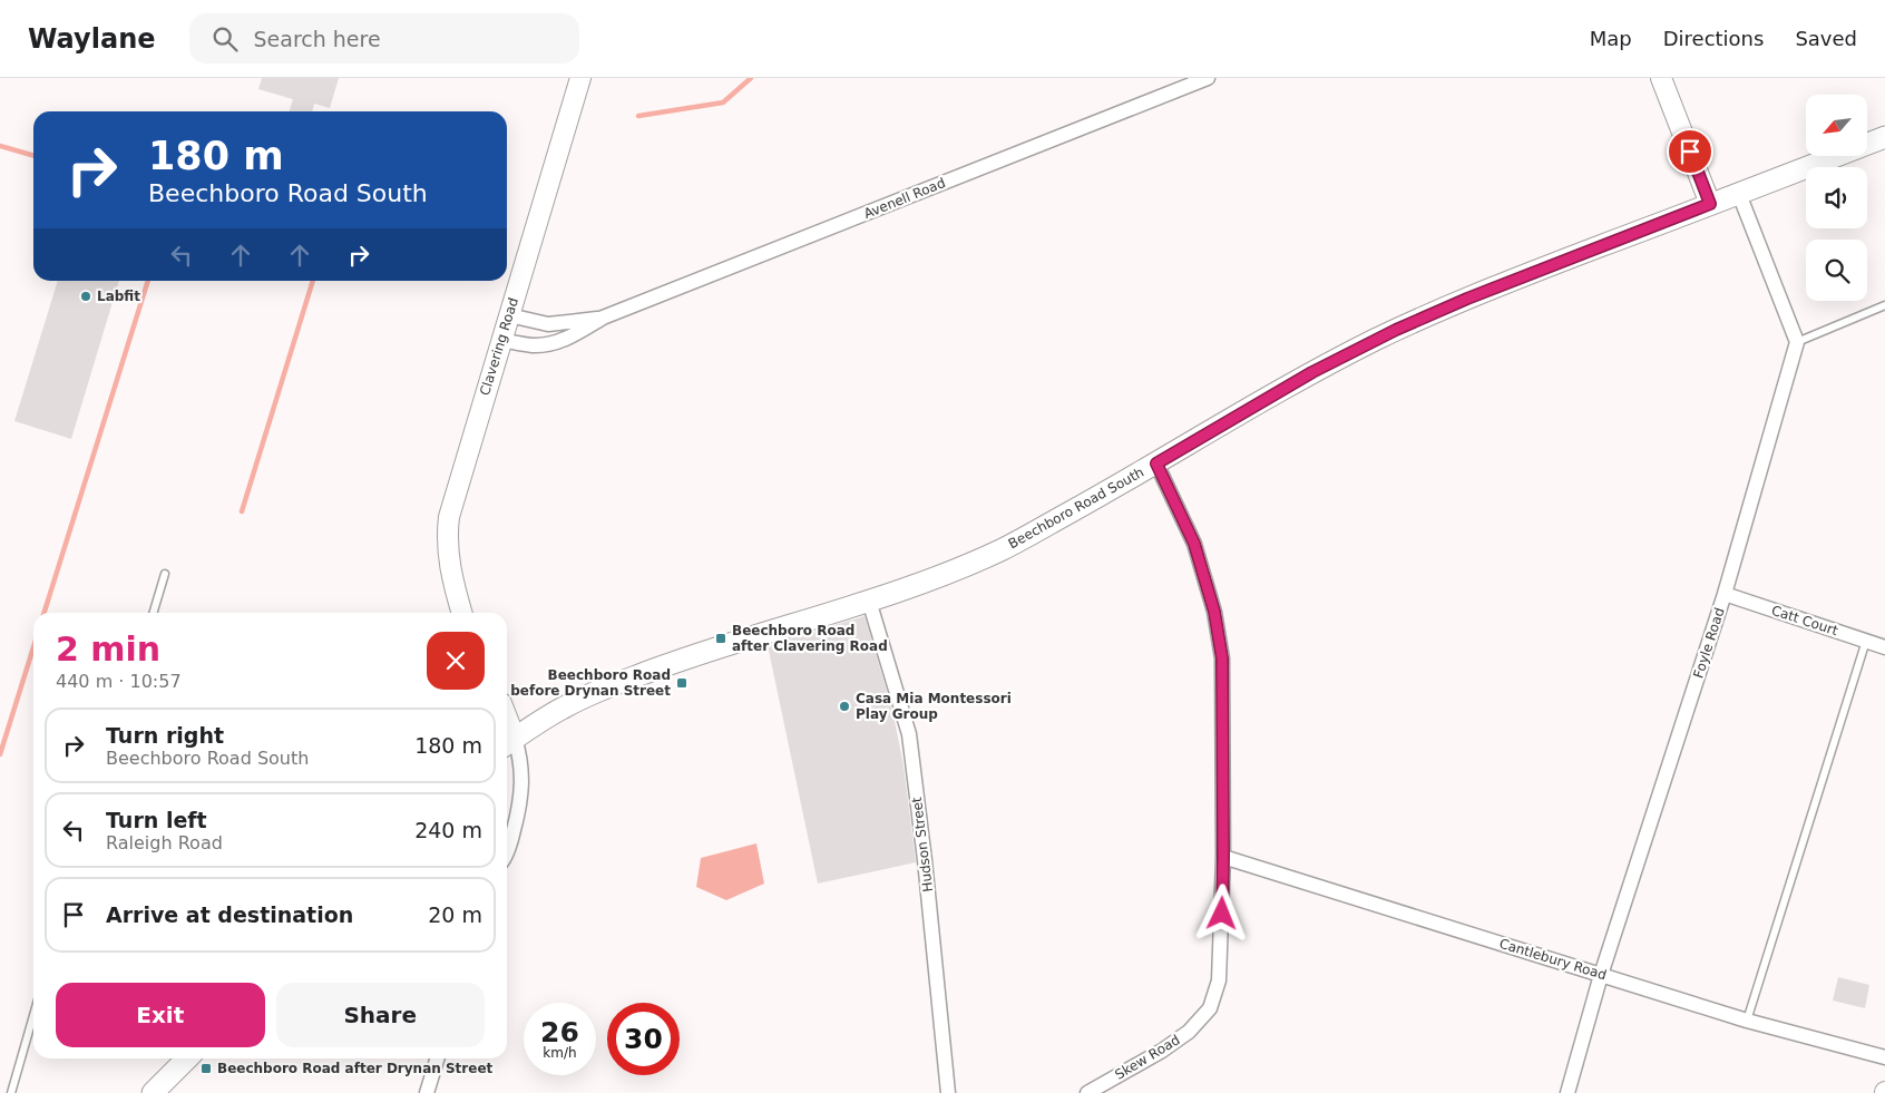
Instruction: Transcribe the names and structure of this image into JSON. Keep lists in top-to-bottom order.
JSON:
{
  "streets": {
    "main road": ["Beechboro Road South"],
    "street": [
      "Avenell Road",
      "Clavering Road",
      "Catt Court",
      "Foyle Road",
      "Hudson Street",
      "Cantlebury Road",
      "Skew Road"
    ]
  },
  "crossings": [
    ["Avenell Road", "Clavering Road"],
    ["Beechboro Road South", "Hudson Street"],
    ["Beechboro Road South", "Skew Road"],
    ["Catt Court", "Foyle Road"],
    ["Foyle Road", "Cantlebury Road"],
    ["Cantlebury Road", "Skew Road"]
  ],
  "places": {
    "other": ["Labfit", "Casa Mia Montessori Play Group"],
    "transit": ["Beechboro Road after Clavering Road", "Beechboro Road before Drynan Street", "Beechboro Road after Drynan Street"]
  },
  "north": "bottom left",
  "page": {
    "header": "Waylane",
    "search": "Search here",
    "nav": ["Map", "Directions", "Saved"],
    "turn": ["180 m", "Beechboro Road South"],
    "heading": ["2 min", "440 m · 10:57"],
    "list": [
      {
        "name": "Turn right",
        "note": "Beechboro Road South",
        "value": "180 m"
      },
      {
        "name": "Turn left",
        "note": "Raleigh Road",
        "value": "240 m"
      },
      {
        "name": "Arrive at destination",
        "value": "20 m"
      }
    ],
    "buttons": ["Exit", "Share"],
    "speed": "26 km/h",
    "limit": "30"
  }
}
